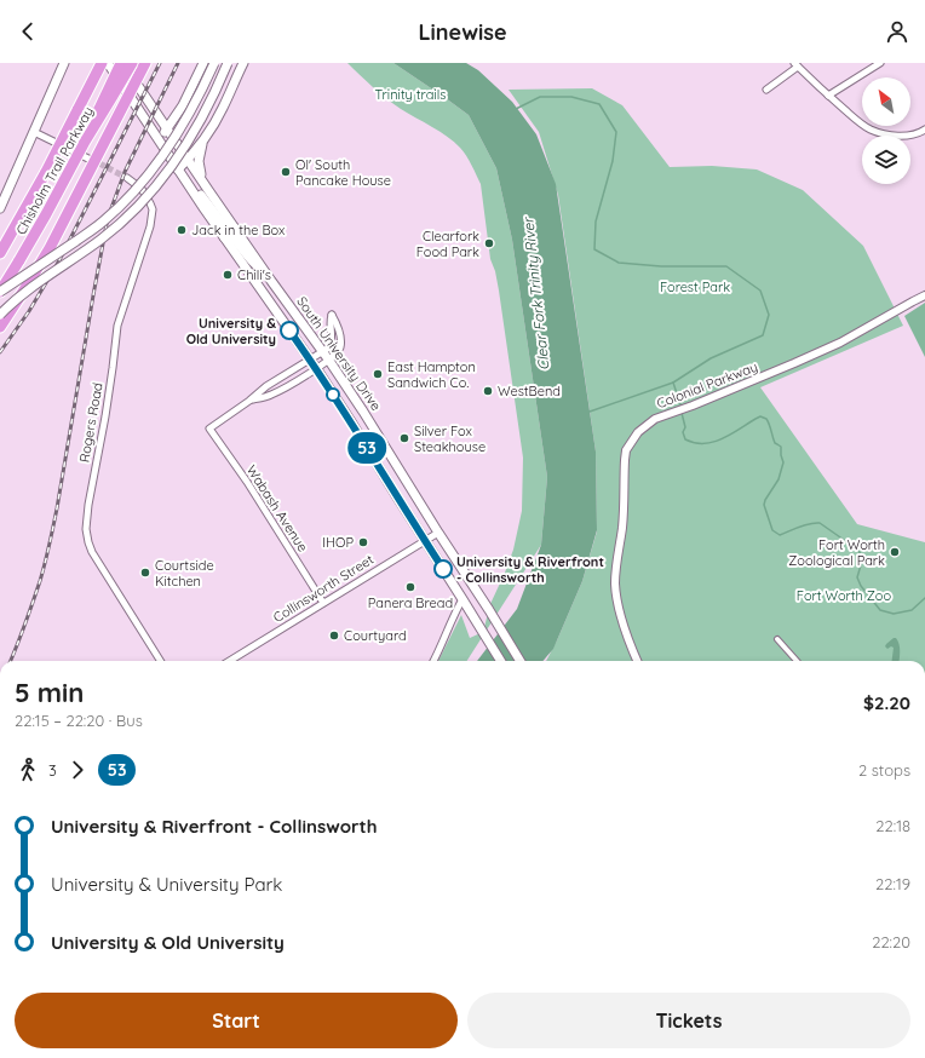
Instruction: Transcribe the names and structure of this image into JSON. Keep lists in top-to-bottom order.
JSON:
{
  "streets": {
    "highway": ["Chisholm Trail Parkway"],
    "main road": ["South University Drive"],
    "street": [
      "Colonial Parkway",
      "Rogers Road",
      "Wabash Avenue",
      "Collinsworth Street"
    ]
  },
  "crossings": [
    ["South University Drive", "Collinsworth Street"],
    ["Wabash Avenue", "Collinsworth Street"]
  ],
  "water": ["Clear Fork Trinity River"],
  "parks": ["Trinity trails", "Forest Park", "Fort Worth Zoo"],
  "places": [
    "Ol' South Pancake House",
    "Jack in the Box",
    "Clearfork Food Park",
    "Chili's",
    "University & Old University",
    "East Hampton Sandwich Co.",
    "WestBend",
    "Silver Fox Steakhouse",
    "IHOP",
    "Fort Worth Zoological Park",
    "University & Riverfront - Collinsworth",
    "Courtside Kitchen",
    "Panera Bread",
    "Courtyard"
  ],
  "lines": ["bus line 53"],
  "north": "top left",
  "page": {
    "header": "Linewise",
    "on_map": "53",
    "heading": ["5 min", "22:15 – 22:20 · Bus", "$2.20"],
    "legs": ["3", "53", "2 stops"],
    "list": [
      {
        "name": "University & Riverfront - Collinsworth",
        "value": "22:18"
      },
      {
        "name": "University & University Park",
        "value": "22:19"
      },
      {
        "name": "University & Old University",
        "value": "22:20"
      }
    ],
    "buttons": ["Start", "Tickets"]
  }
}
